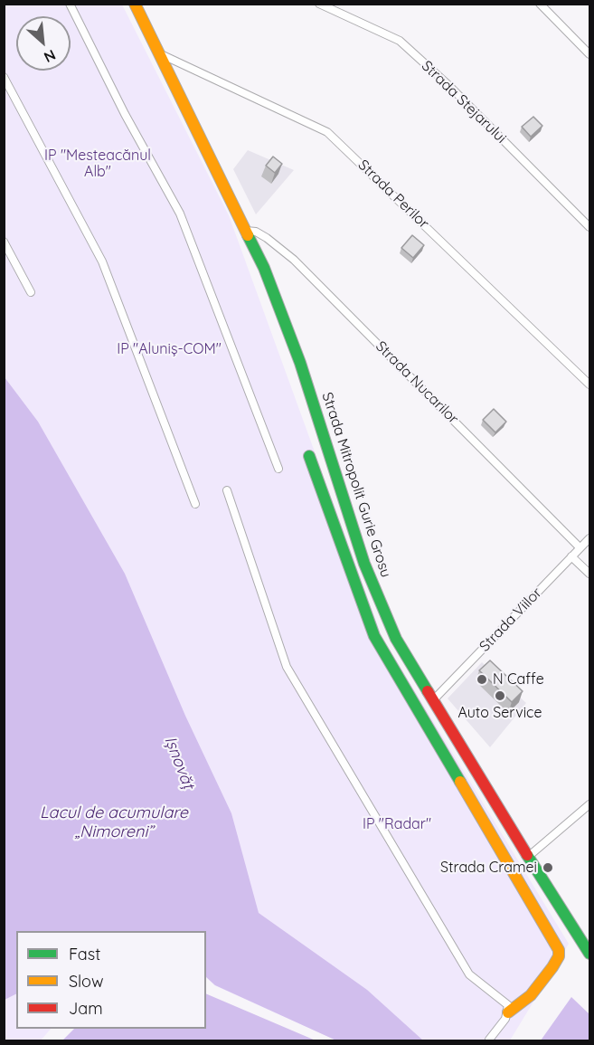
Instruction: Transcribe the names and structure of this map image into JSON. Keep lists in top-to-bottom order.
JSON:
{
  "streets": {
    "main road": ["Strada Mitropolit Gurie Grosu"],
    "street": [
      "Strada Stejarului",
      "Strada Perilor",
      "Strada Nucarilor",
      "Strada Viilor"
    ]
  },
  "crossings": [
    ["Strada Perilor", "Strada Mitropolit Gurie Grosu"],
    ["Strada Nucarilor", "Strada Mitropolit Gurie Grosu"],
    ["Strada Nucarilor", "Strada Viilor"],
    ["Strada Mitropolit Gurie Grosu", "Strada Viilor"]
  ],
  "water": ["Ișnovăț", "Lacul de acumulare „Nimoreni”"],
  "parks": ["IP \"Mesteacănul Alb\"", "IP \"Aluniș-COM\"", "IP \"Radar\""],
  "places": ["N Caffe", "Auto Service", "Strada Cramei"],
  "legend": ["Fast", "Slow", "Jam"],
  "north": "bottom right"
}
